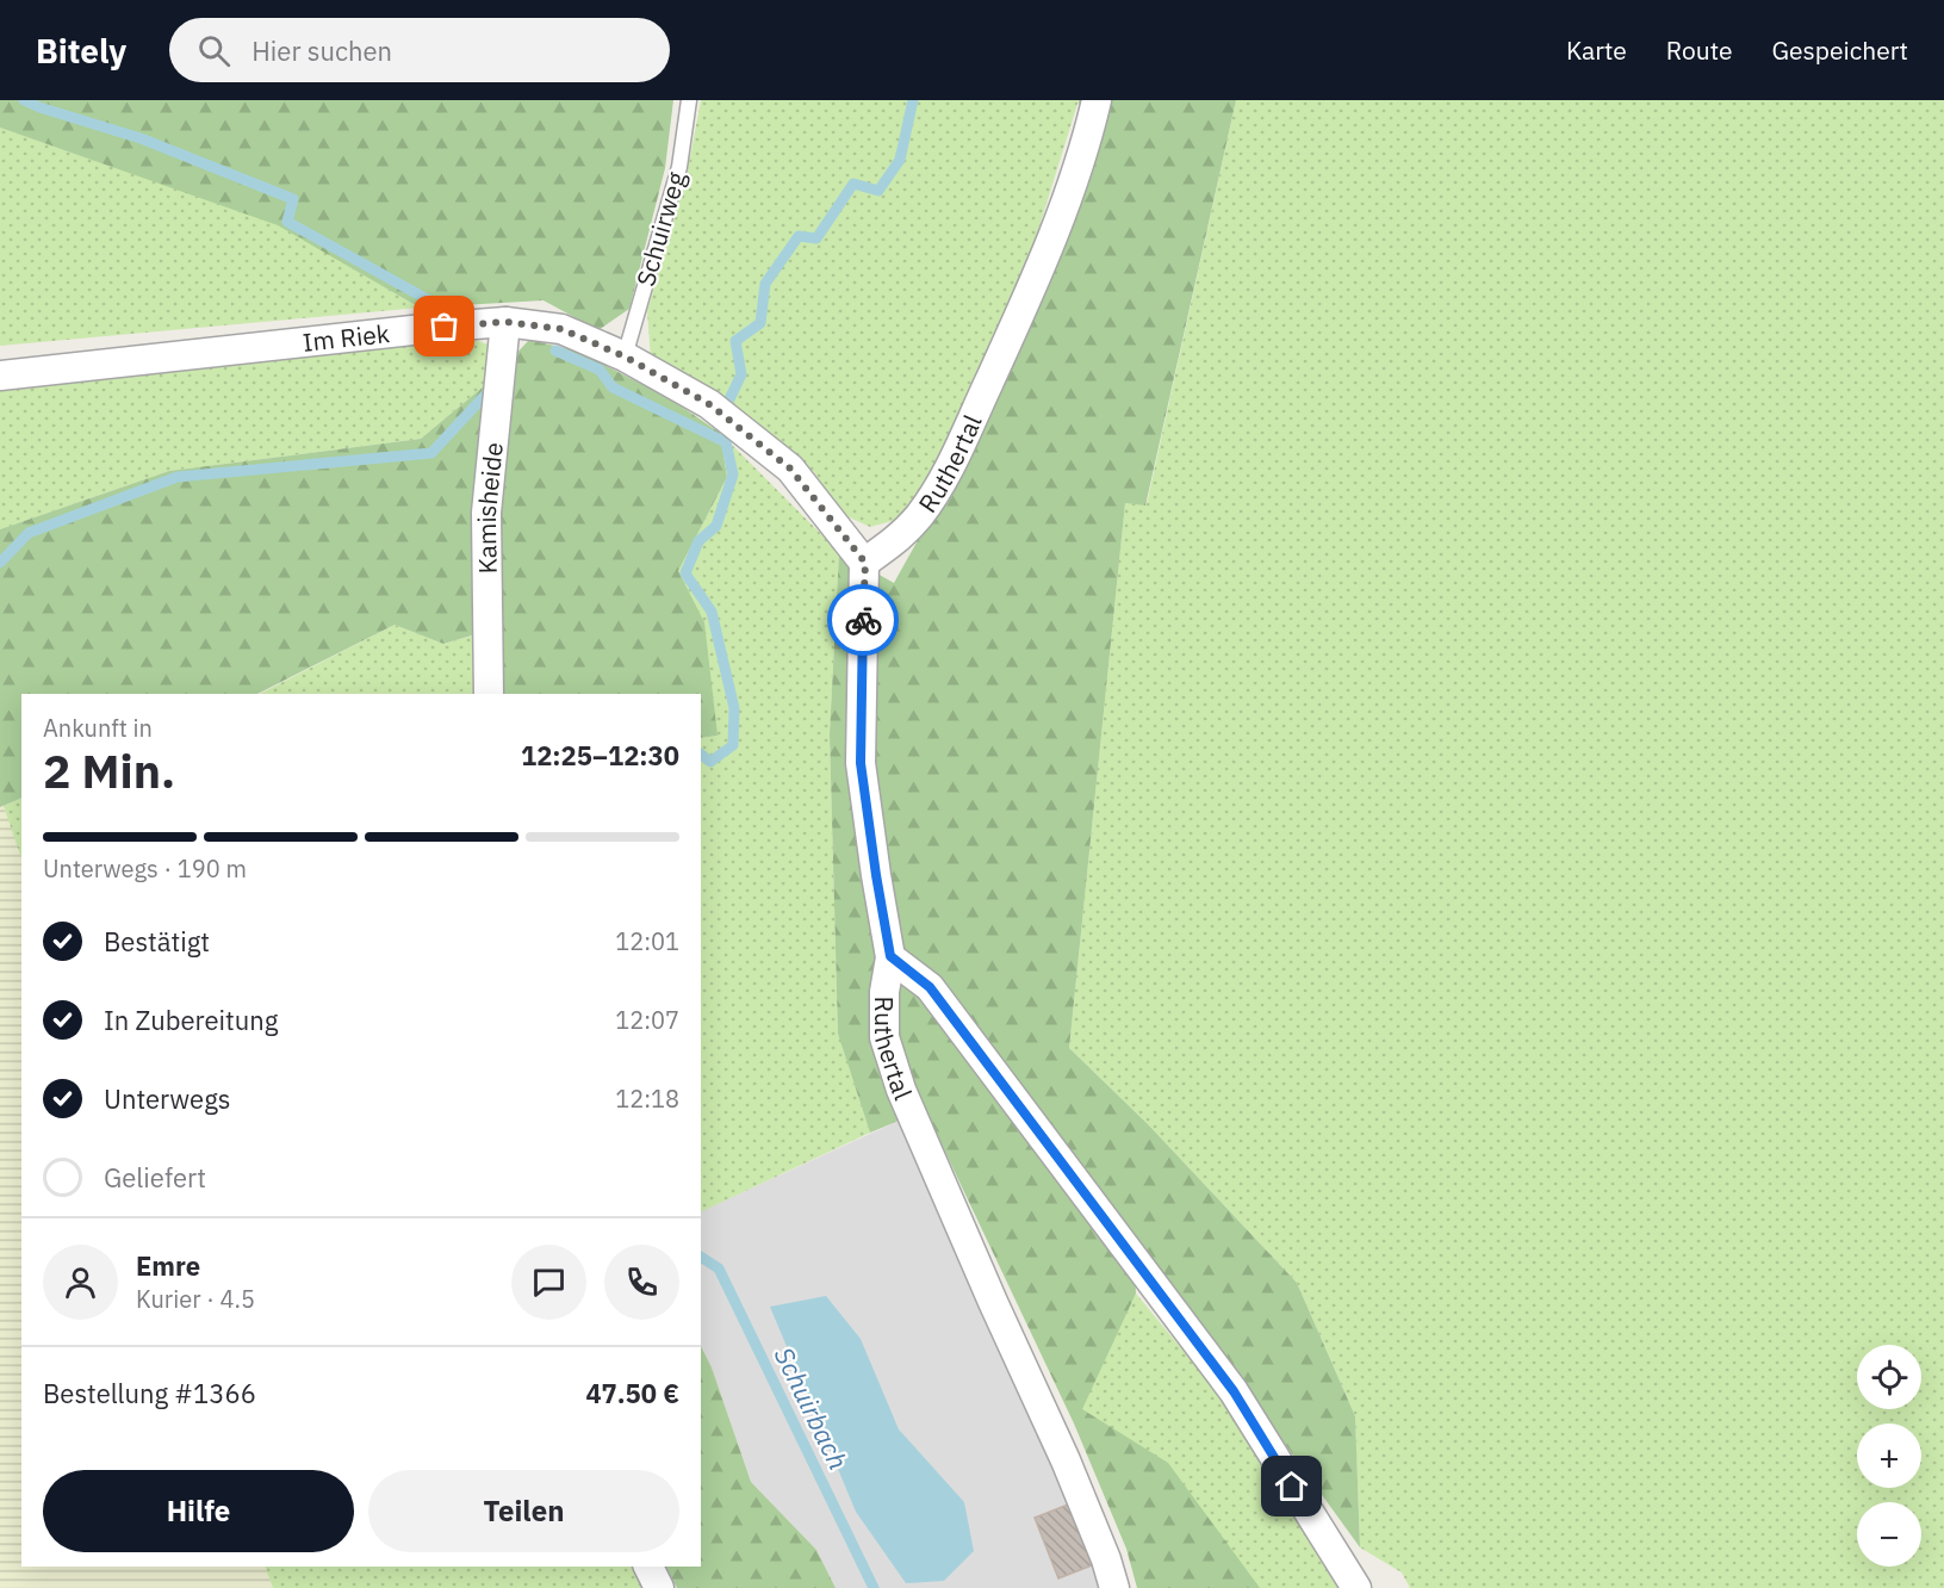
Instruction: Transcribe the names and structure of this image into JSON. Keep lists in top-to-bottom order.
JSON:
{
  "streets": {
    "street": ["Im Riek", "Ruthertal", "Kamisheide"],
    "lane": ["Schuirweg"]
  },
  "crossings": [
    ["Schuirweg", "Im Riek"],
    ["Im Riek", "Ruthertal"],
    ["Im Riek", "Kamisheide"]
  ],
  "water": ["Schuirbach"],
  "page": {
    "header": "Bitely",
    "search": "Hier suchen",
    "nav": ["Karte", "Route", "Gespeichert"],
    "heading": ["2 Min.", "Ankunft in", "12:25–12:30"],
    "panel": [
      "Emre",
      "Kurier · 4.5",
      "Bestellung #1366",
      "47.50 €"
    ],
    "bar": "Unterwegs · 190 m",
    "list": [
      ["Bestätigt", "12:01"],
      ["In Zubereitung", "12:07"],
      ["Unterwegs", "12:18"],
      "Geliefert"
    ],
    "map_buttons": ["+", "−"],
    "buttons": ["Hilfe", "Teilen"]
  }
}
